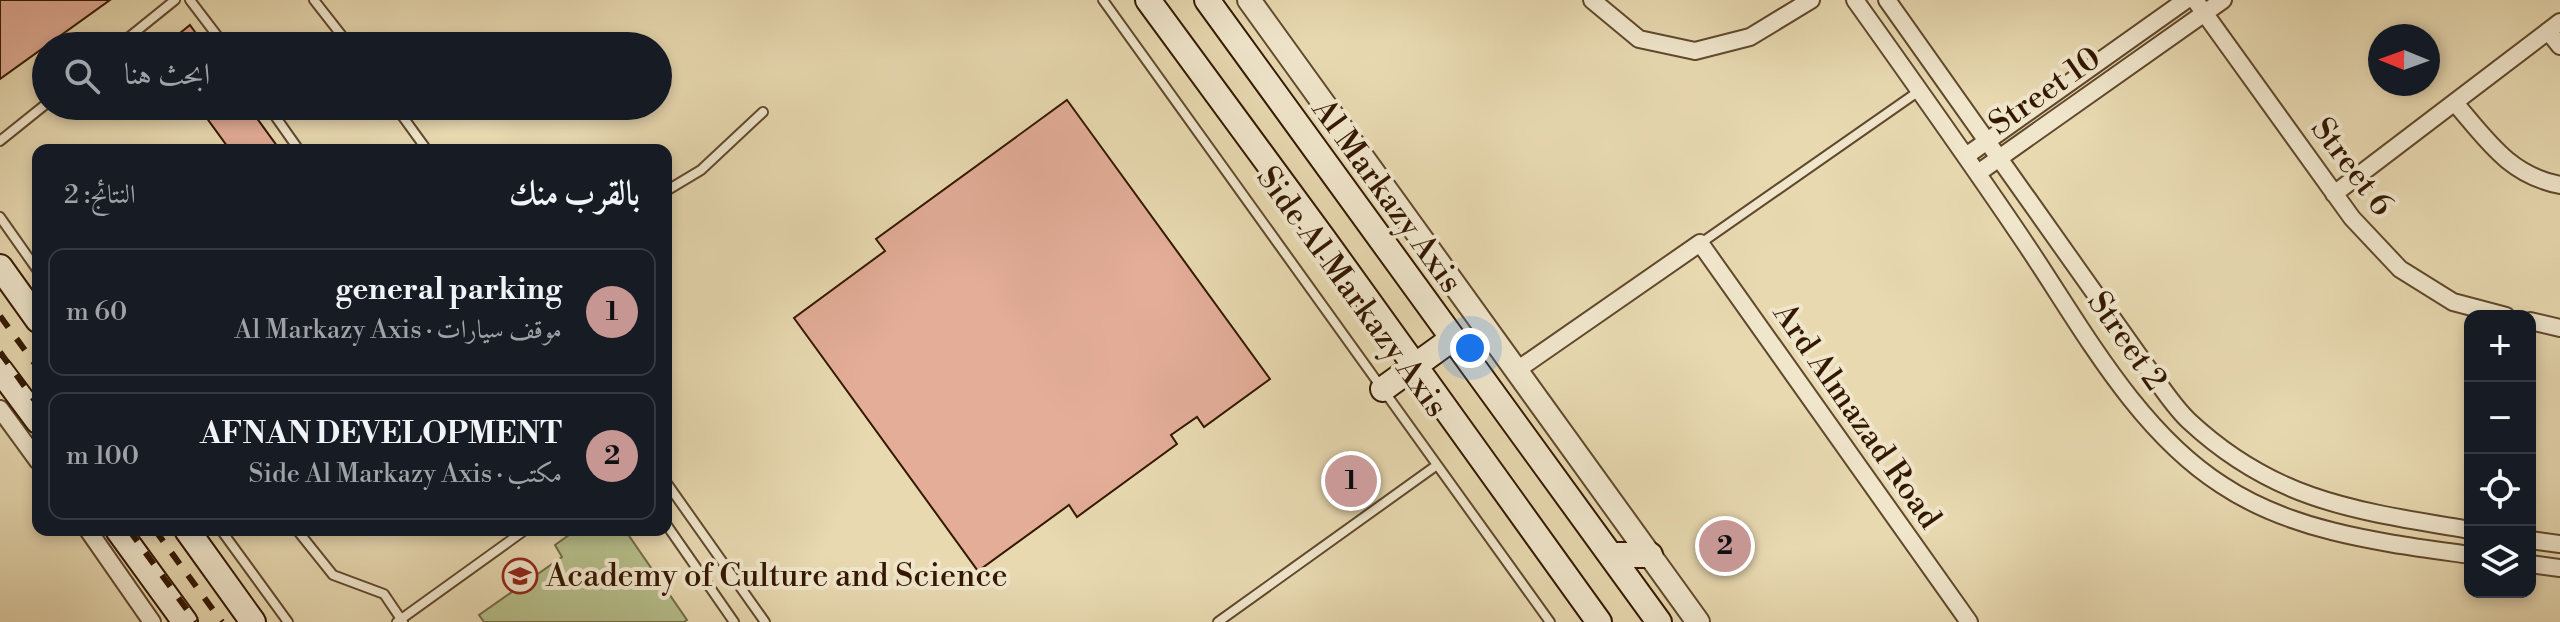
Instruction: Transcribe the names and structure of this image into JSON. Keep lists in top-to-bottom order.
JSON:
{
  "streets": {
    "main road": ["Al Markazy Axis"],
    "street": [
      "Street 10",
      "Street 6",
      "Street 2",
      "Ard Almazad Road"
    ],
    "lane": ["Side Al Markazy Axis"]
  },
  "crossings": [
    ["Street 10", "Street 6"],
    ["Street 10", "Street 2"]
  ],
  "places": {
    "school or university": ["Academy of Culture and Science"]
  },
  "north": "left",
  "page": {
    "search": "ابحث هنا",
    "heading": ["بالقرب منك", "النتائج: 2"],
    "list": [
      {
        "mark": "1",
        "name": "general parking",
        "note": "موقف سيارات · Al Markazy Axis",
        "value": "60 m"
      },
      {
        "mark": "2",
        "name": "AFNAN DEVELOPMENT",
        "note": "مكتب · Side Al Markazy Axis",
        "value": "100 m"
      }
    ],
    "map_buttons": ["+", "−"],
    "pins": ["1", "2"]
  }
}
